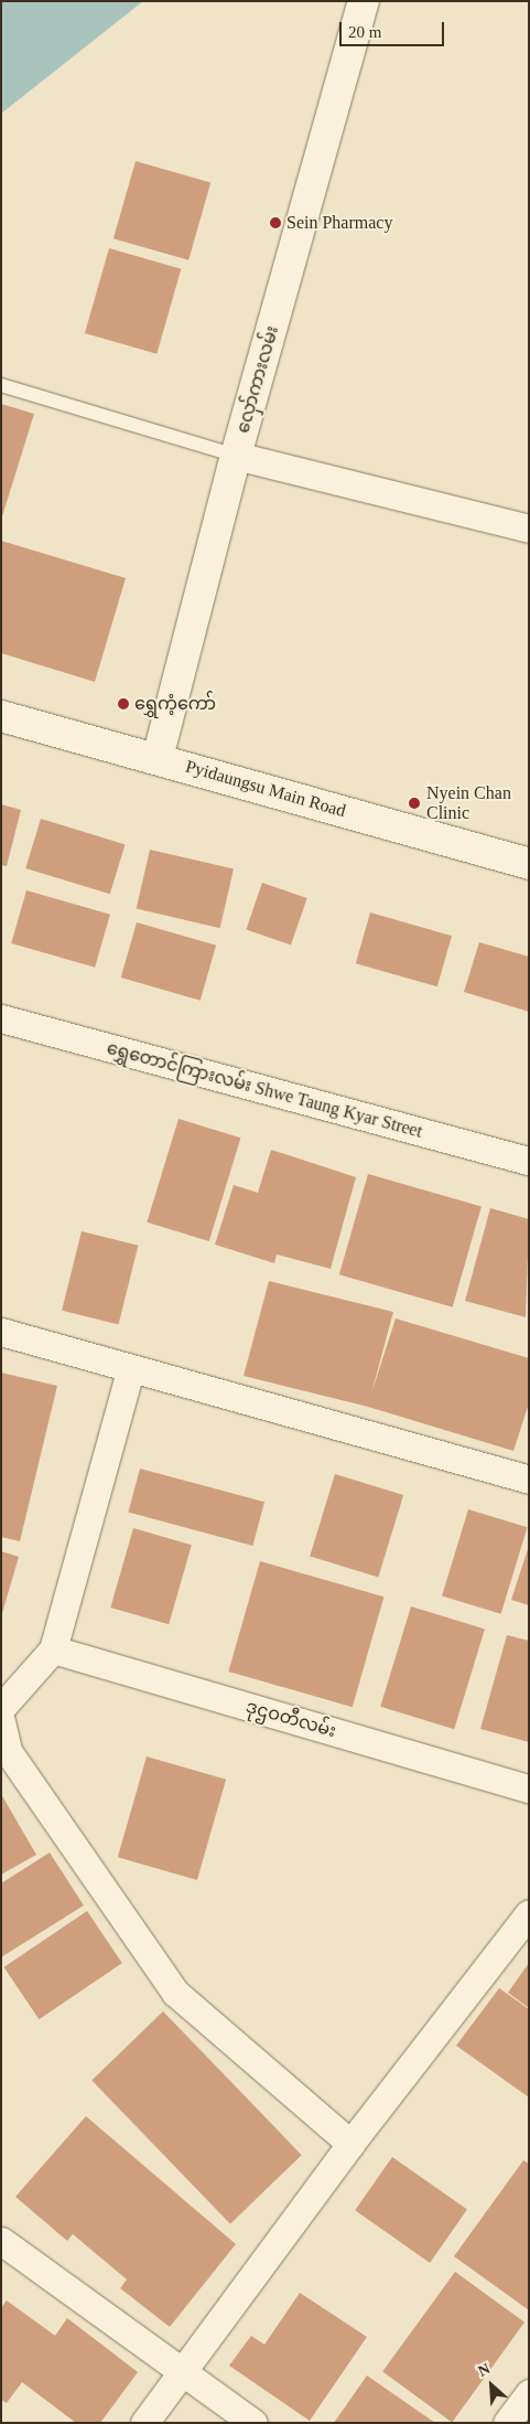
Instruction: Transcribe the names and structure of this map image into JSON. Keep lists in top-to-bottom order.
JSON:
{
  "streets": {
    "main road": ["လှော်ကားလမ်း", "Pyidaungsu Main Road"],
    "street": ["ရွှေတောင်ကြားလမ်း Shwe Taung Kyar Street", "ဒုဌဝတီလမ်း"]
  },
  "crossings": [
    ["လှော်ကားလမ်း", "Pyidaungsu Main Road"]
  ],
  "places": ["Sein Pharmacy", "ရွှေကံ့ကော်", "Nyein Chan Clinic"],
  "scale_bar": "20 m",
  "north": "top left"
}
